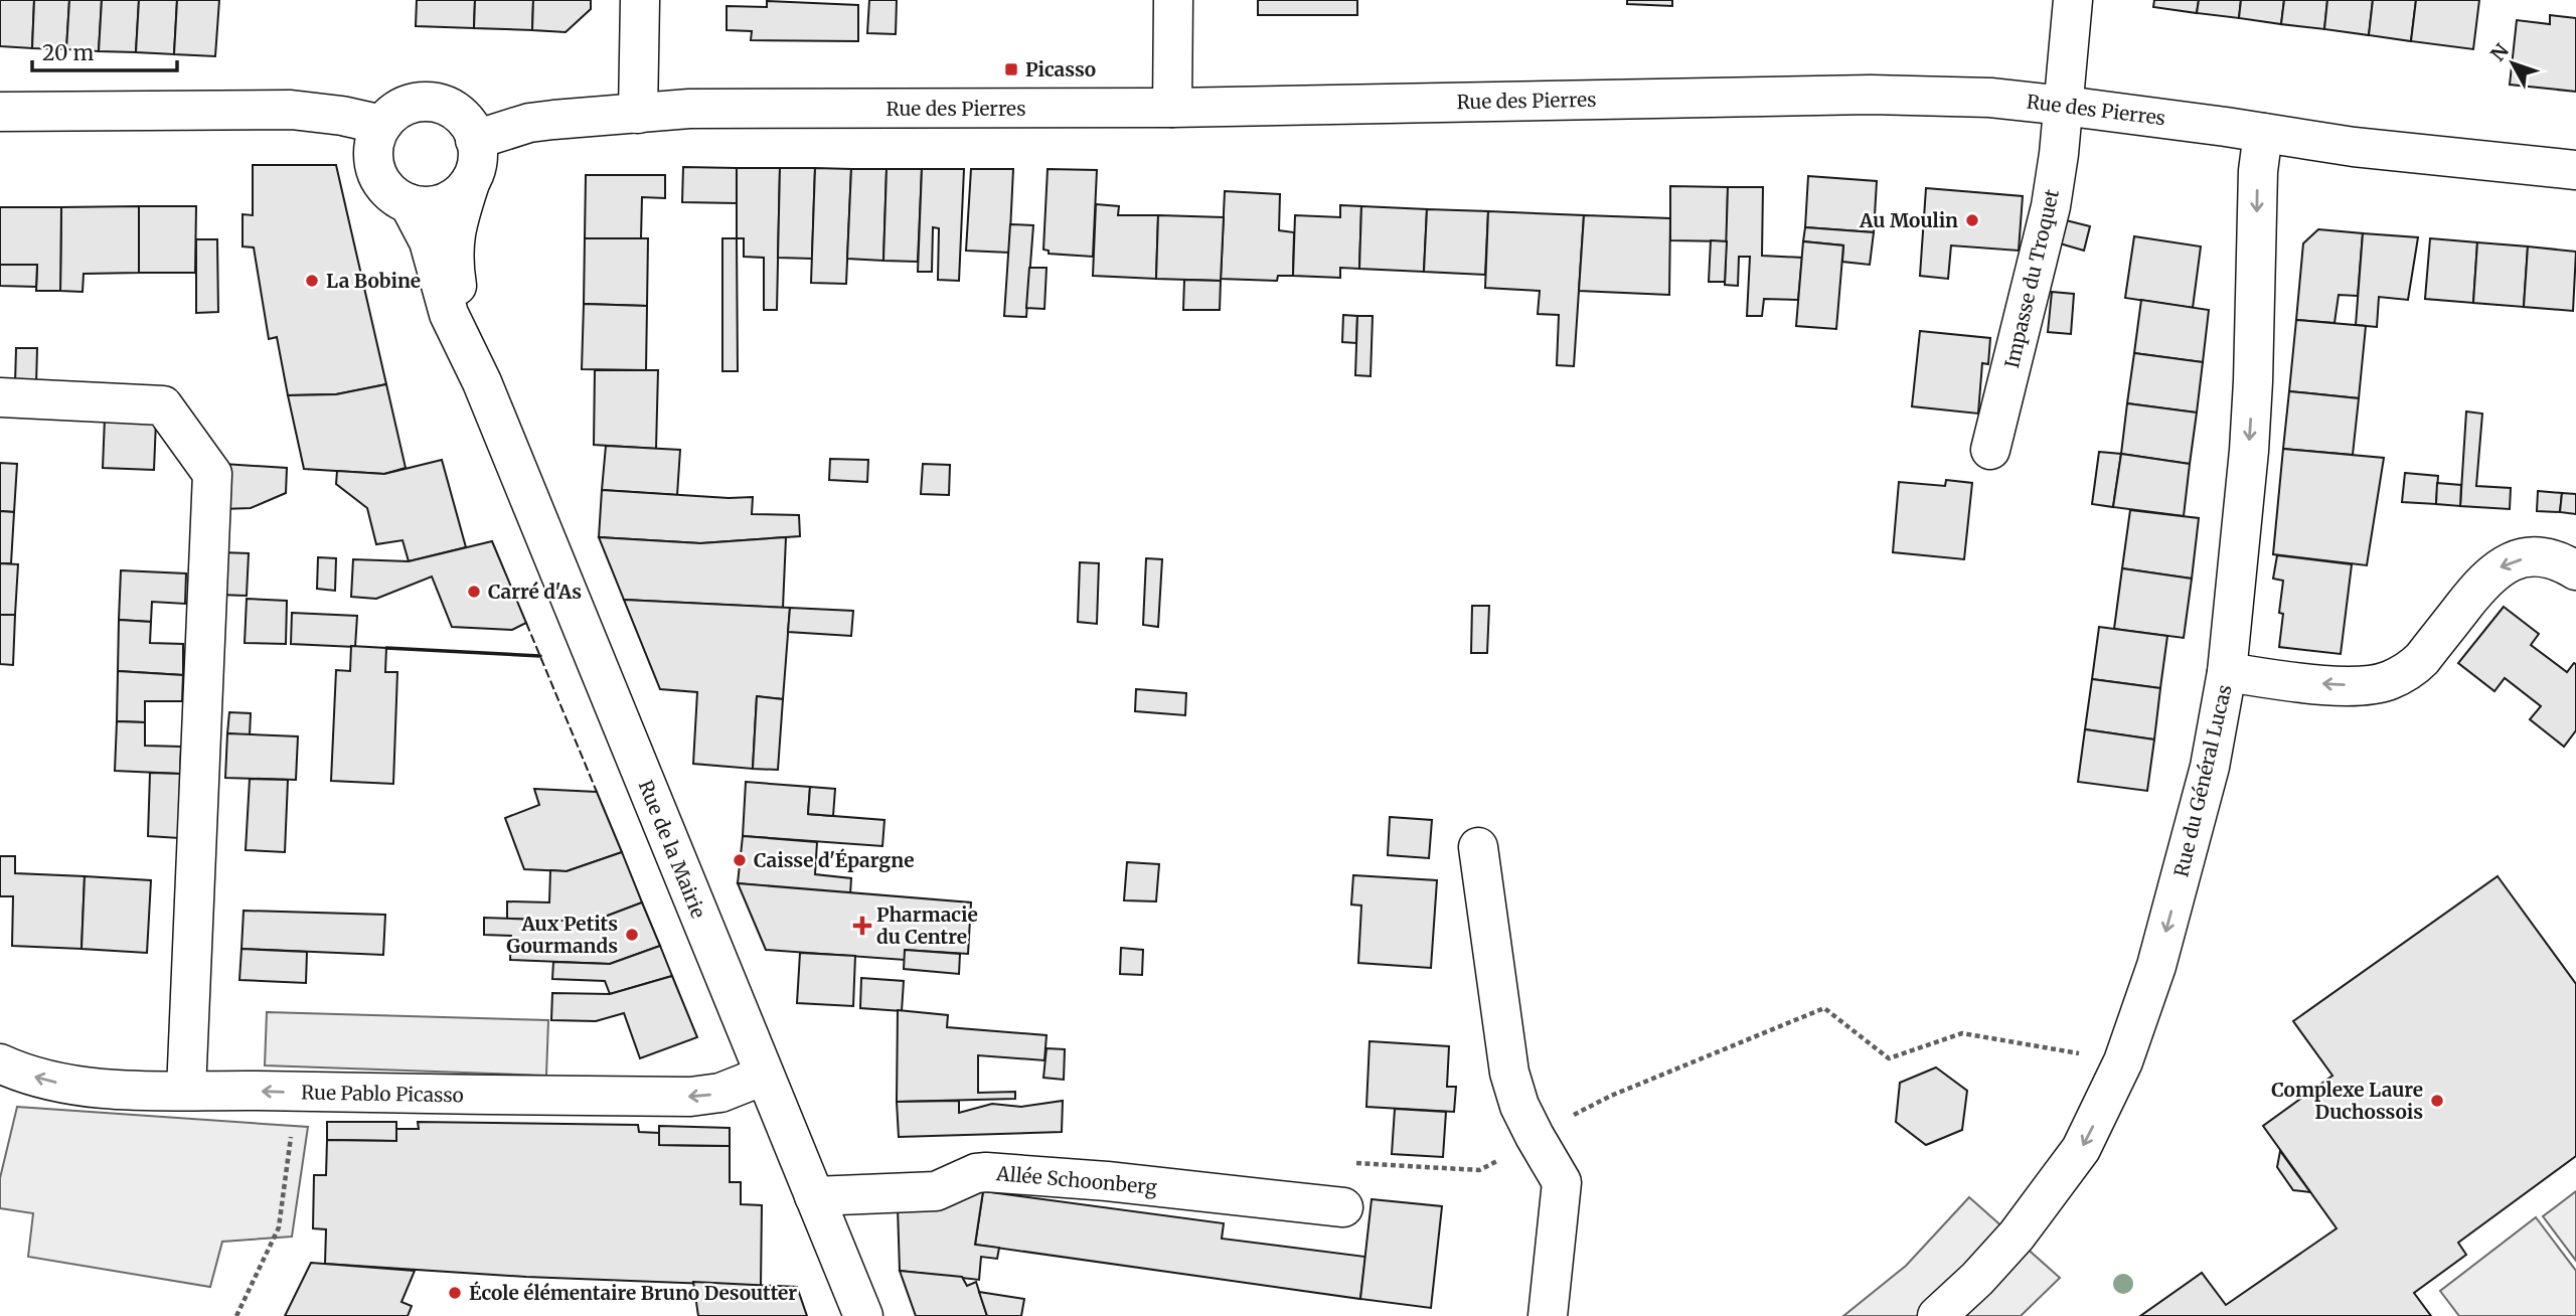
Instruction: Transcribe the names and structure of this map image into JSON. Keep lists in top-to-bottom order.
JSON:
{
  "streets": {
    "street": [
      "Rue des Pierres",
      "Impasse du Troquet",
      "Rue du Général Lucas",
      "Rue de la Mairie",
      "Rue Pablo Picasso",
      "Allée Schoonberg"
    ]
  },
  "crossings": [
    ["Rue des Pierres", "Impasse du Troquet"],
    ["Rue des Pierres", "Rue du Général Lucas"],
    ["Rue des Pierres", "Rue de la Mairie"],
    ["Rue de la Mairie", "Rue Pablo Picasso"],
    ["Rue de la Mairie", "Allée Schoonberg"]
  ],
  "one_way": ["Rue du Général Lucas", "Rue Pablo Picasso"],
  "places": {
    "transit": ["Picasso"],
    "other": [
      "Au Moulin",
      "La Bobine",
      "Carré d'As",
      "Caisse d'Épargne",
      "Aux Petits Gourmands",
      "Complexe Laure Duchossois",
      "École élémentaire Bruno Desoutter"
    ],
    "health": ["Pharmacie du Centre"]
  },
  "scale_bar": "20 m",
  "north": "top left"
}
